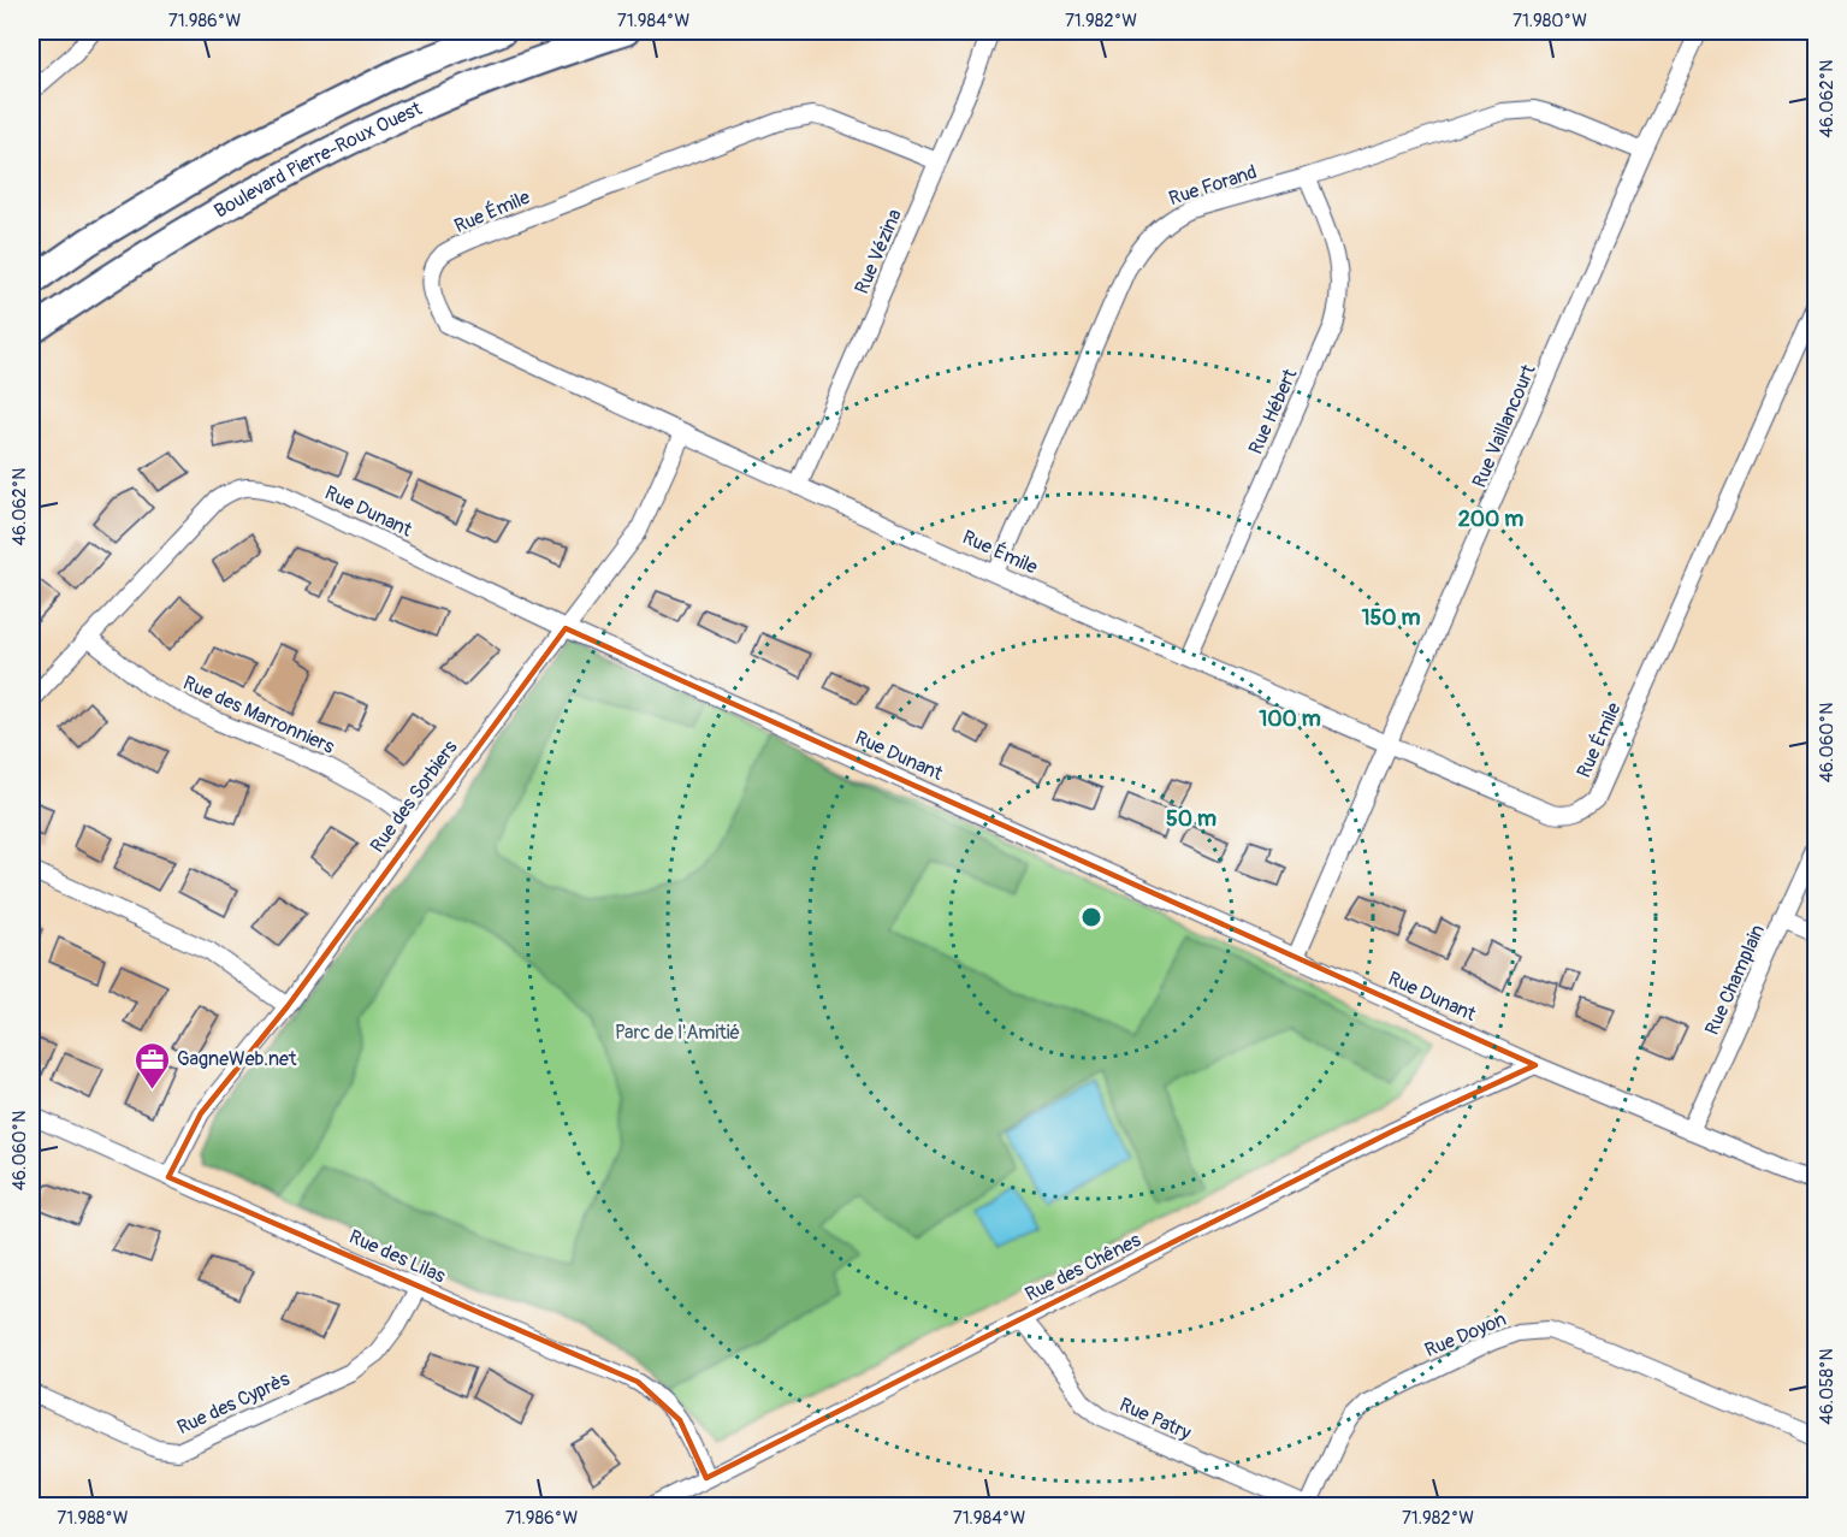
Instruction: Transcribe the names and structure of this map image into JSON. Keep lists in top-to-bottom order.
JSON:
{
  "streets": {
    "main road": ["Boulevard Pierre-Roux Ouest"],
    "street": [
      "Rue Forand",
      "Rue Émile",
      "Rue Vézina",
      "Rue Hébert",
      "Rue Vaillancourt",
      "Rue Dunant",
      "Rue des Marronniers",
      "Rue des Sorbiers",
      "Rue Champlain",
      "Rue des Lilas",
      "Rue des Chênes",
      "Rue Doyon",
      "Rue des Cyprès",
      "Rue Patry"
    ]
  },
  "crossings": [
    ["Rue Forand", "Rue Émile"],
    ["Rue Forand", "Rue Hébert"],
    ["Rue Forand", "Rue Vaillancourt"],
    ["Rue Émile", "Rue Vézina"],
    ["Rue Émile", "Rue Hébert"],
    ["Rue Émile", "Rue Vaillancourt"],
    ["Rue Émile", "Rue des Sorbiers"],
    ["Rue Vaillancourt", "Rue Dunant"],
    ["Rue Dunant", "Rue des Marronniers"],
    ["Rue Dunant", "Rue des Sorbiers"],
    ["Rue Dunant", "Rue Champlain"],
    ["Rue Dunant", "Rue des Chênes"],
    ["Rue des Marronniers", "Rue des Sorbiers"],
    ["Rue des Sorbiers", "Rue des Lilas"],
    ["Rue des Lilas", "Rue des Chênes"],
    ["Rue des Lilas", "Rue des Cyprès"],
    ["Rue des Chênes", "Rue Patry"],
    ["Rue Doyon", "Rue Patry"]
  ],
  "parks": ["Parc de l'Amitié"],
  "places": {
    "office": ["GagneWeb.net"]
  },
  "coordinates": [
    "71.986°W",
    "71.984°W",
    "71.982°W",
    "71.980°W",
    "46.062°N",
    "46.060°N",
    "46.058°N",
    "71.988°W"
  ],
  "rings": [
    "200 m",
    "150 m",
    "100 m",
    "50 m"
  ]
}
